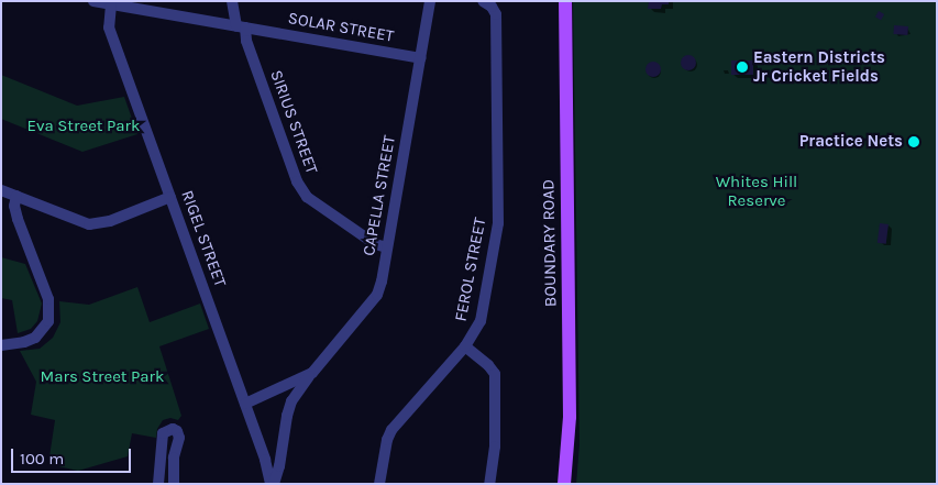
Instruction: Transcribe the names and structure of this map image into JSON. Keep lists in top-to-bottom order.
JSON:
{
  "streets": {
    "main road": ["BOUNDARY ROAD"],
    "street": [
      "SOLAR STREET",
      "SIRIUS STREET",
      "CAPELLA STREET",
      "RIGEL STREET",
      "FEROL STREET"
    ]
  },
  "crossings": [
    ["SOLAR STREET", "SIRIUS STREET"],
    ["SOLAR STREET", "CAPELLA STREET"],
    ["SOLAR STREET", "RIGEL STREET"],
    ["SIRIUS STREET", "CAPELLA STREET"],
    ["CAPELLA STREET", "RIGEL STREET"]
  ],
  "parks": ["Eva Street Park", "Whites Hill Reserve", "Mars Street Park"],
  "places": ["Eastern Districts Jr Cricket Fields", "Practice Nets"],
  "scale_bar": "100 m"
}
